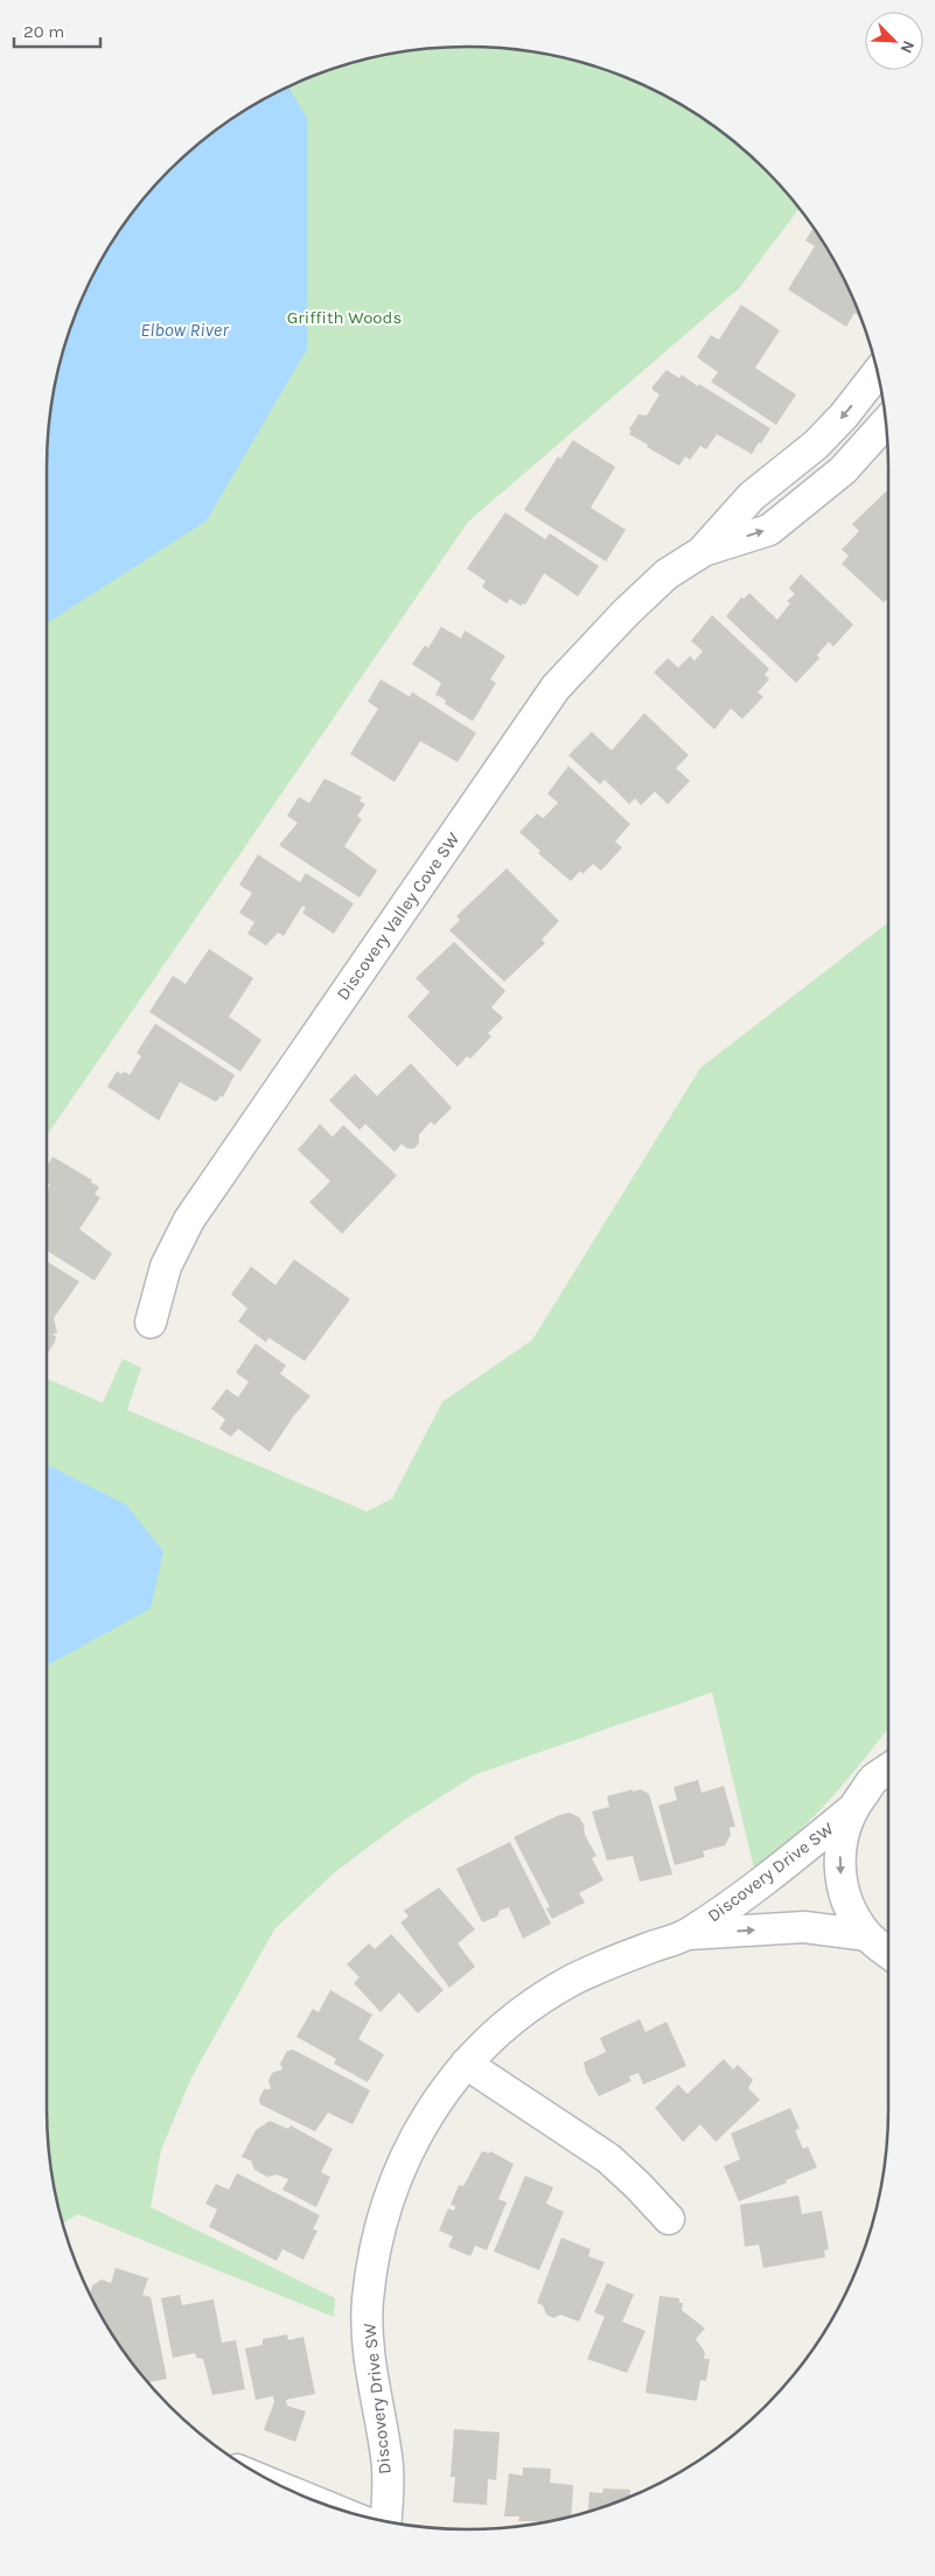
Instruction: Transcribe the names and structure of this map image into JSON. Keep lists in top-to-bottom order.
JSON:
{
  "streets": {
    "street": ["Discovery Valley Cove SW", "Discovery Drive SW"]
  },
  "water": ["Elbow River"],
  "parks": ["Griffith Woods"],
  "scale_bar": "20 m",
  "north": "bottom right"
}
